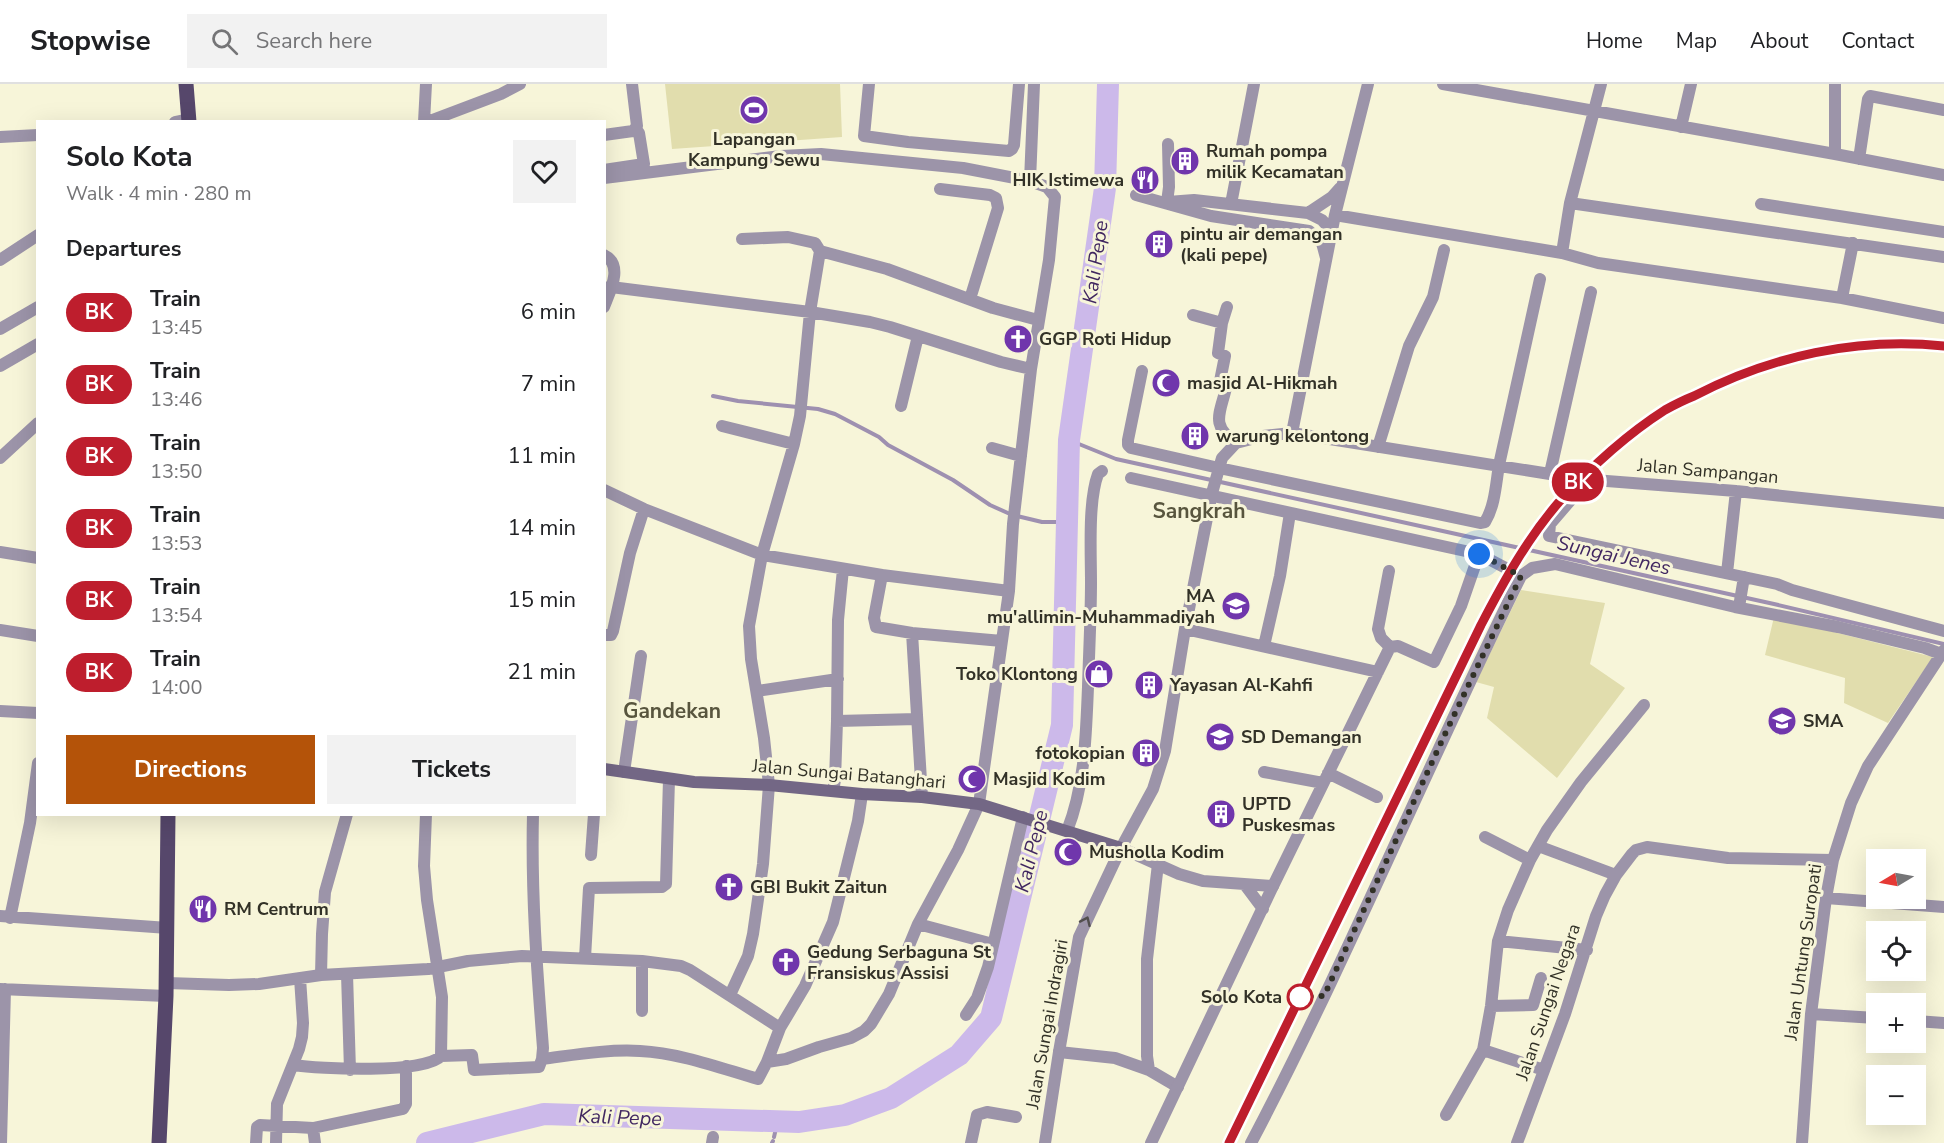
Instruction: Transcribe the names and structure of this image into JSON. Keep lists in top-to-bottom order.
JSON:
{
  "streets": {
    "main road": ["Jalan Sungai Batanghari"],
    "street": [
      "Jalan Sampangan",
      "Jalan Untung Suropati",
      "Jalan Sungai Negara",
      "Jalan Sungai Indragiri"
    ]
  },
  "crossings": [
    ["Jalan Sampangan", "Jalan Sungai Indragiri"],
    ["Jalan Sungai Batanghari", "Jalan Sungai Indragiri"],
    ["Jalan Untung Suropati", "Jalan Sungai Negara"]
  ],
  "districts": ["Sangkrah", "Gandekan"],
  "water": ["Kali Pepe", "Sungai Jenes"],
  "places": {
    "sports": ["Lapangan Kampung Sewu"],
    "building": [
      "Rumah pompa milik Kecamatan",
      "pintu air demangan (kali pepe)",
      "warung kelontong",
      "Yayasan Al-Kahfi",
      "fotokopian",
      "UPTD Puskesmas"
    ],
    "restaurant": ["HIK Istimewa", "RM Centrum"],
    "church": ["GGP Roti Hidup", "GBI Bukit Zaitun", "Gedung Serbaguna St Fransiskus Assisi"],
    "mosque": ["masjid Al-Hikmah", "Masjid Kodim", "Musholla Kodim"],
    "school or university": ["MA mu'allimin-Muhammadiyah", "SMA", "SD Demangan"],
    "shop": ["Toko Klontong"],
    "other": ["Solo Kota"]
  },
  "north": "left",
  "page": {
    "header": "Stopwise",
    "search": "Search here",
    "nav": [
      "Home",
      "Map",
      "About",
      "Contact"
    ],
    "on_map": "BK",
    "heading": [
      ["Solo Kota", "Walk · 4 min · 280 m"],
      "Departures"
    ],
    "list": [
      {
        "mark": "BK",
        "name": "Train",
        "note": "13:45",
        "value": "6 min"
      },
      {
        "mark": "BK",
        "name": "Train",
        "note": "13:46",
        "value": "7 min"
      },
      {
        "mark": "BK",
        "name": "Train",
        "note": "13:50",
        "value": "11 min"
      },
      {
        "mark": "BK",
        "name": "Train",
        "note": "13:53",
        "value": "14 min"
      },
      {
        "mark": "BK",
        "name": "Train",
        "note": "13:54",
        "value": "15 min"
      },
      {
        "mark": "BK",
        "name": "Train",
        "note": "14:00",
        "value": "21 min"
      }
    ],
    "buttons": ["Directions", "Tickets"],
    "map_buttons": ["+", "−"]
  }
}
